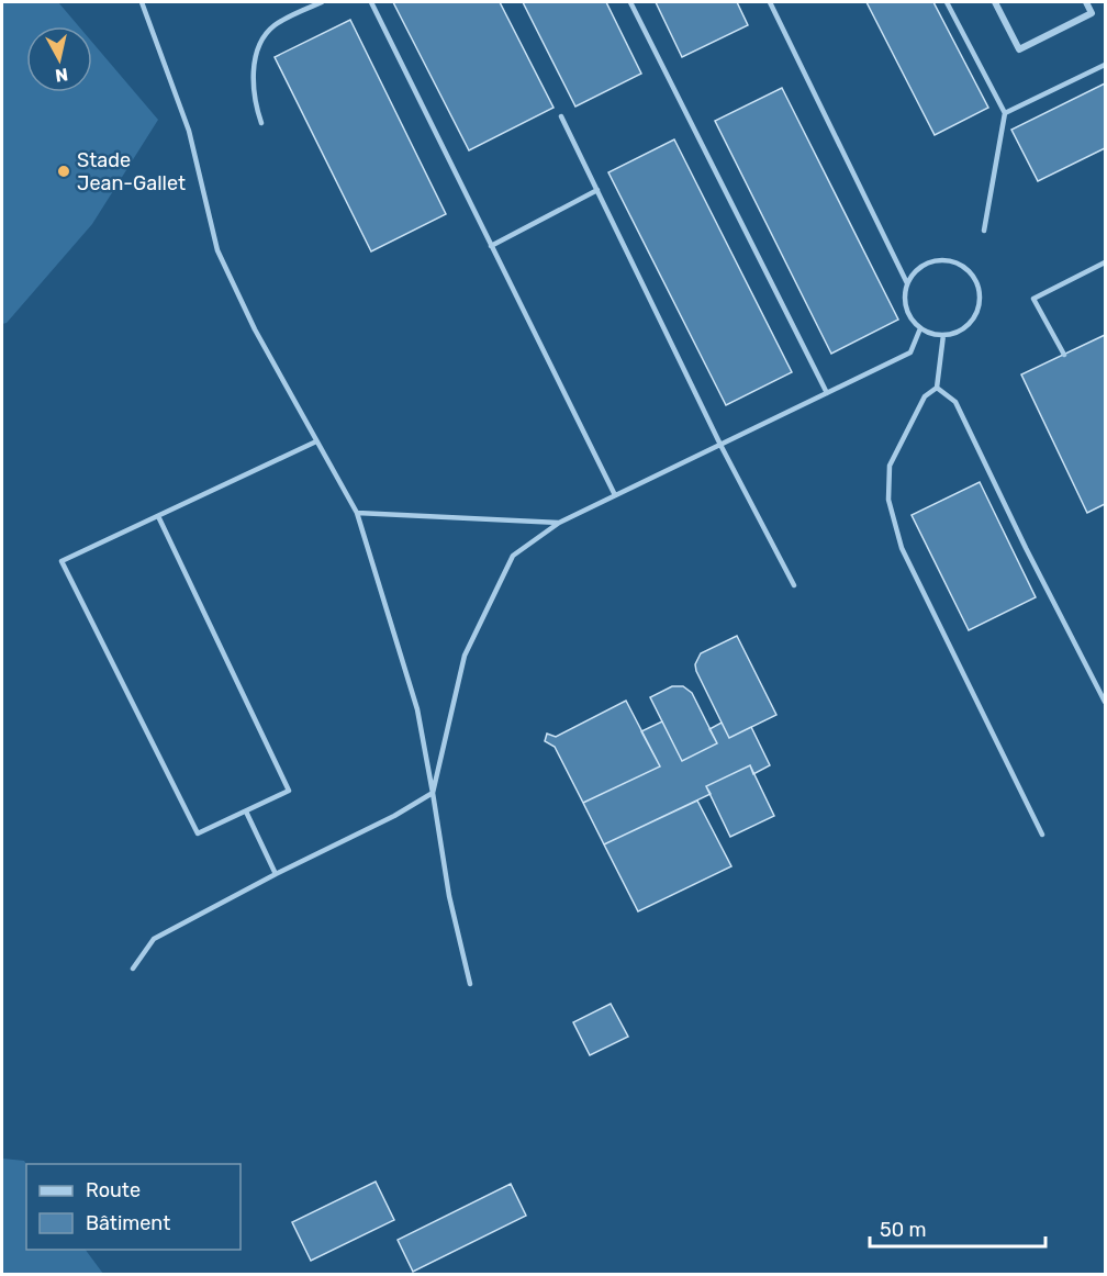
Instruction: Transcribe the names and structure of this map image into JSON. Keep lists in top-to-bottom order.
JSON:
{
  "places": ["Stade Jean-Gallet"],
  "legend": ["Route", "Bâtiment"],
  "scale_bar": "50 m",
  "north": "bottom"
}
